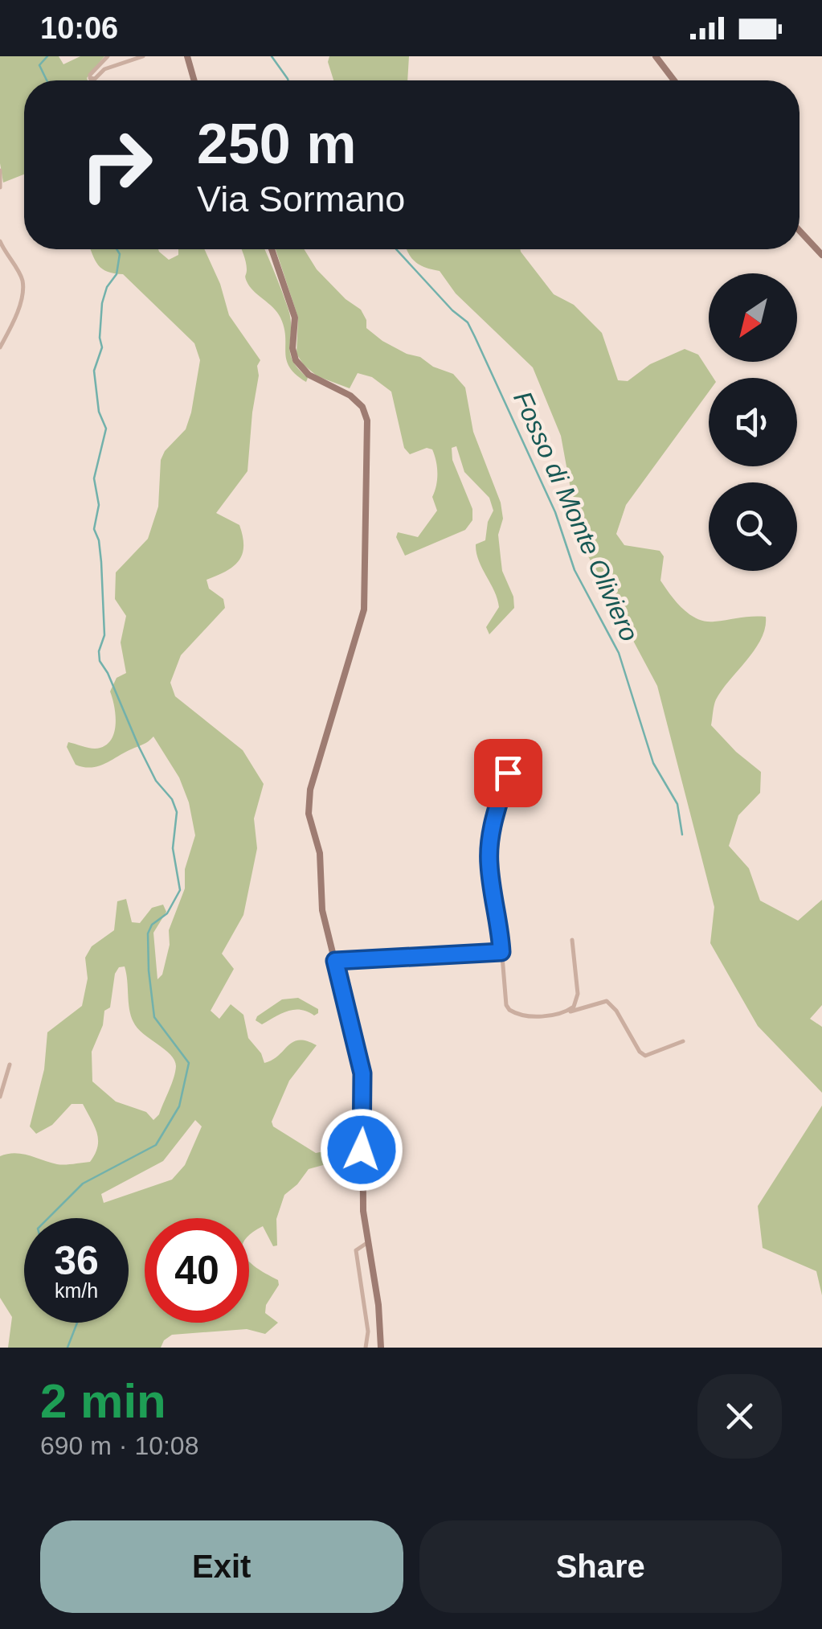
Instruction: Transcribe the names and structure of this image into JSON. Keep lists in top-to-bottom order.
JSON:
{
  "water": ["Fosso di Monte Oliviero"],
  "north": "bottom left",
  "page": {
    "status": "10:06",
    "turn": ["250 m", "Via Sormano"],
    "speed": "36 km/h",
    "limit": "40",
    "heading": ["2 min", "690 m · 10:08"],
    "buttons": ["Exit", "Share"]
  }
}
